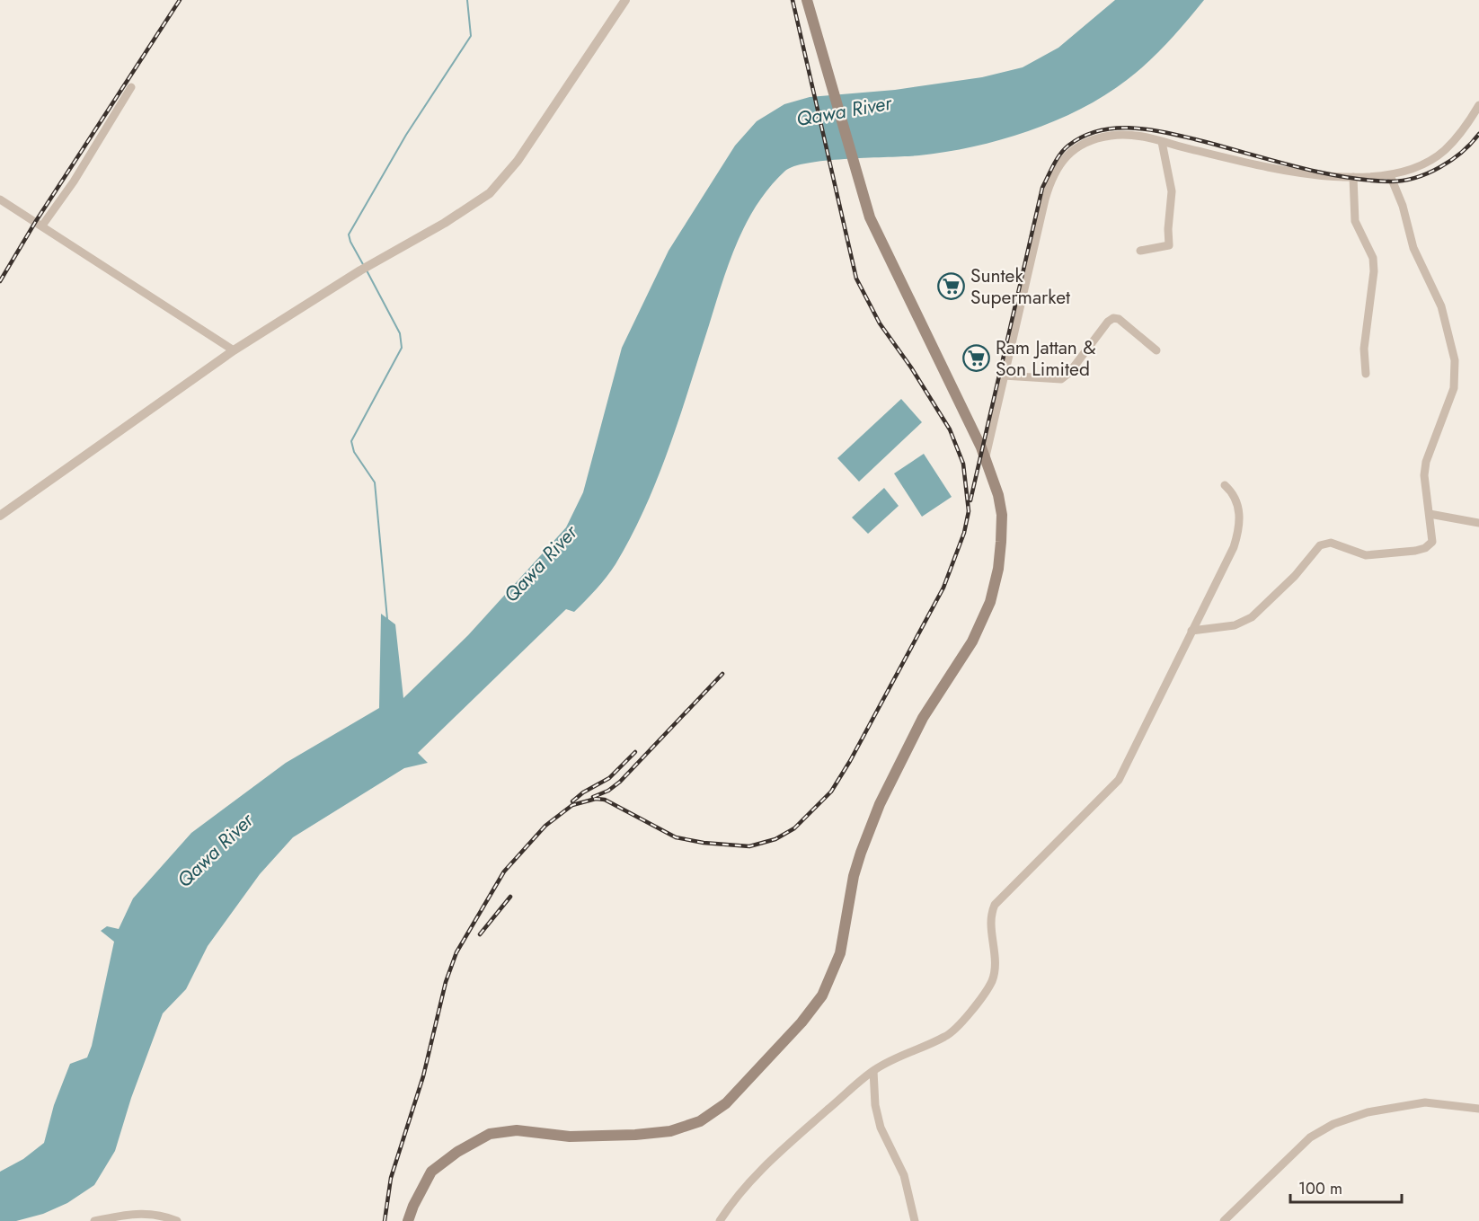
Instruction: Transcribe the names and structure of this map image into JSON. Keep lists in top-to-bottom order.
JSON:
{
  "water": ["Qawa River"],
  "places": {
    "supermarket": ["Suntek Supermarket", "Ram Jattan & Son Limited"]
  },
  "scale_bar": "100 m"
}
